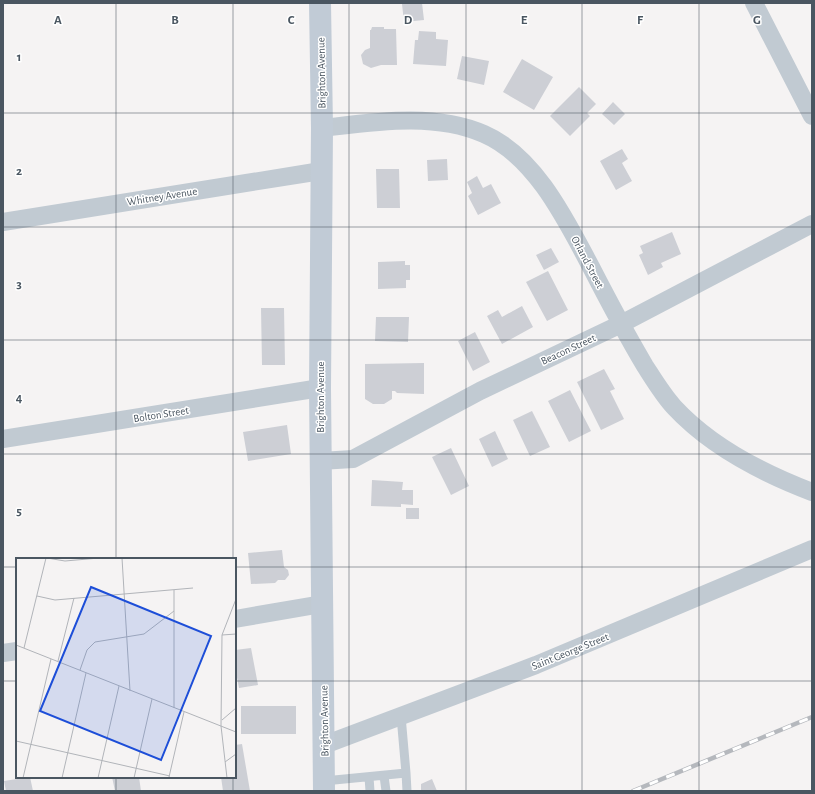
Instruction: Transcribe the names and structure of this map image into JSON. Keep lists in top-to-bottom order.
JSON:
{
  "streets": {
    "main road": ["Brighton Avenue"],
    "street": [
      "Whitney Avenue",
      "Orland Street",
      "Beacon Street",
      "Bolton Street",
      "Saint George Street"
    ]
  },
  "crossings": [
    ["Brighton Avenue", "Whitney Avenue"],
    ["Brighton Avenue", "Orland Street"],
    ["Brighton Avenue", "Beacon Street"],
    ["Brighton Avenue", "Bolton Street"],
    ["Brighton Avenue", "Saint George Street"],
    ["Orland Street", "Beacon Street"]
  ],
  "grid": {
    "columns": [
      "A",
      "B",
      "C",
      "D",
      "E",
      "F",
      "G"
    ],
    "rows": [
      "1",
      "2",
      "3",
      "4",
      "5"
    ]
  }
}
